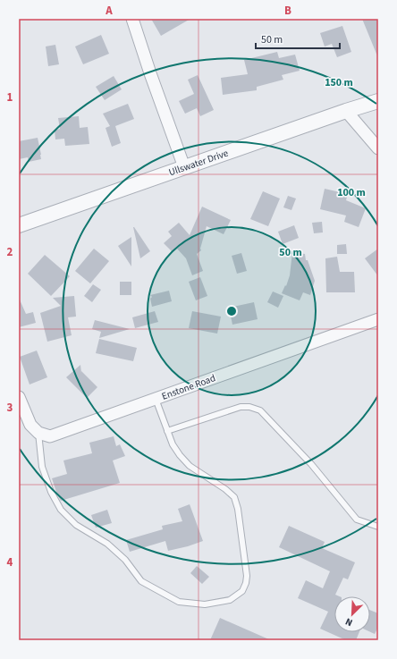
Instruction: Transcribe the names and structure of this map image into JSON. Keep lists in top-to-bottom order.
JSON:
{
  "streets": {
    "street": ["Ullswater Drive", "Enstone Road"]
  },
  "scale_bar": "50 m",
  "north": "bottom left",
  "grid": {
    "columns": ["A", "B"],
    "rows": [
      "1",
      "2",
      "3",
      "4"
    ]
  },
  "rings": ["150 m", "100 m", "50 m"]
}
